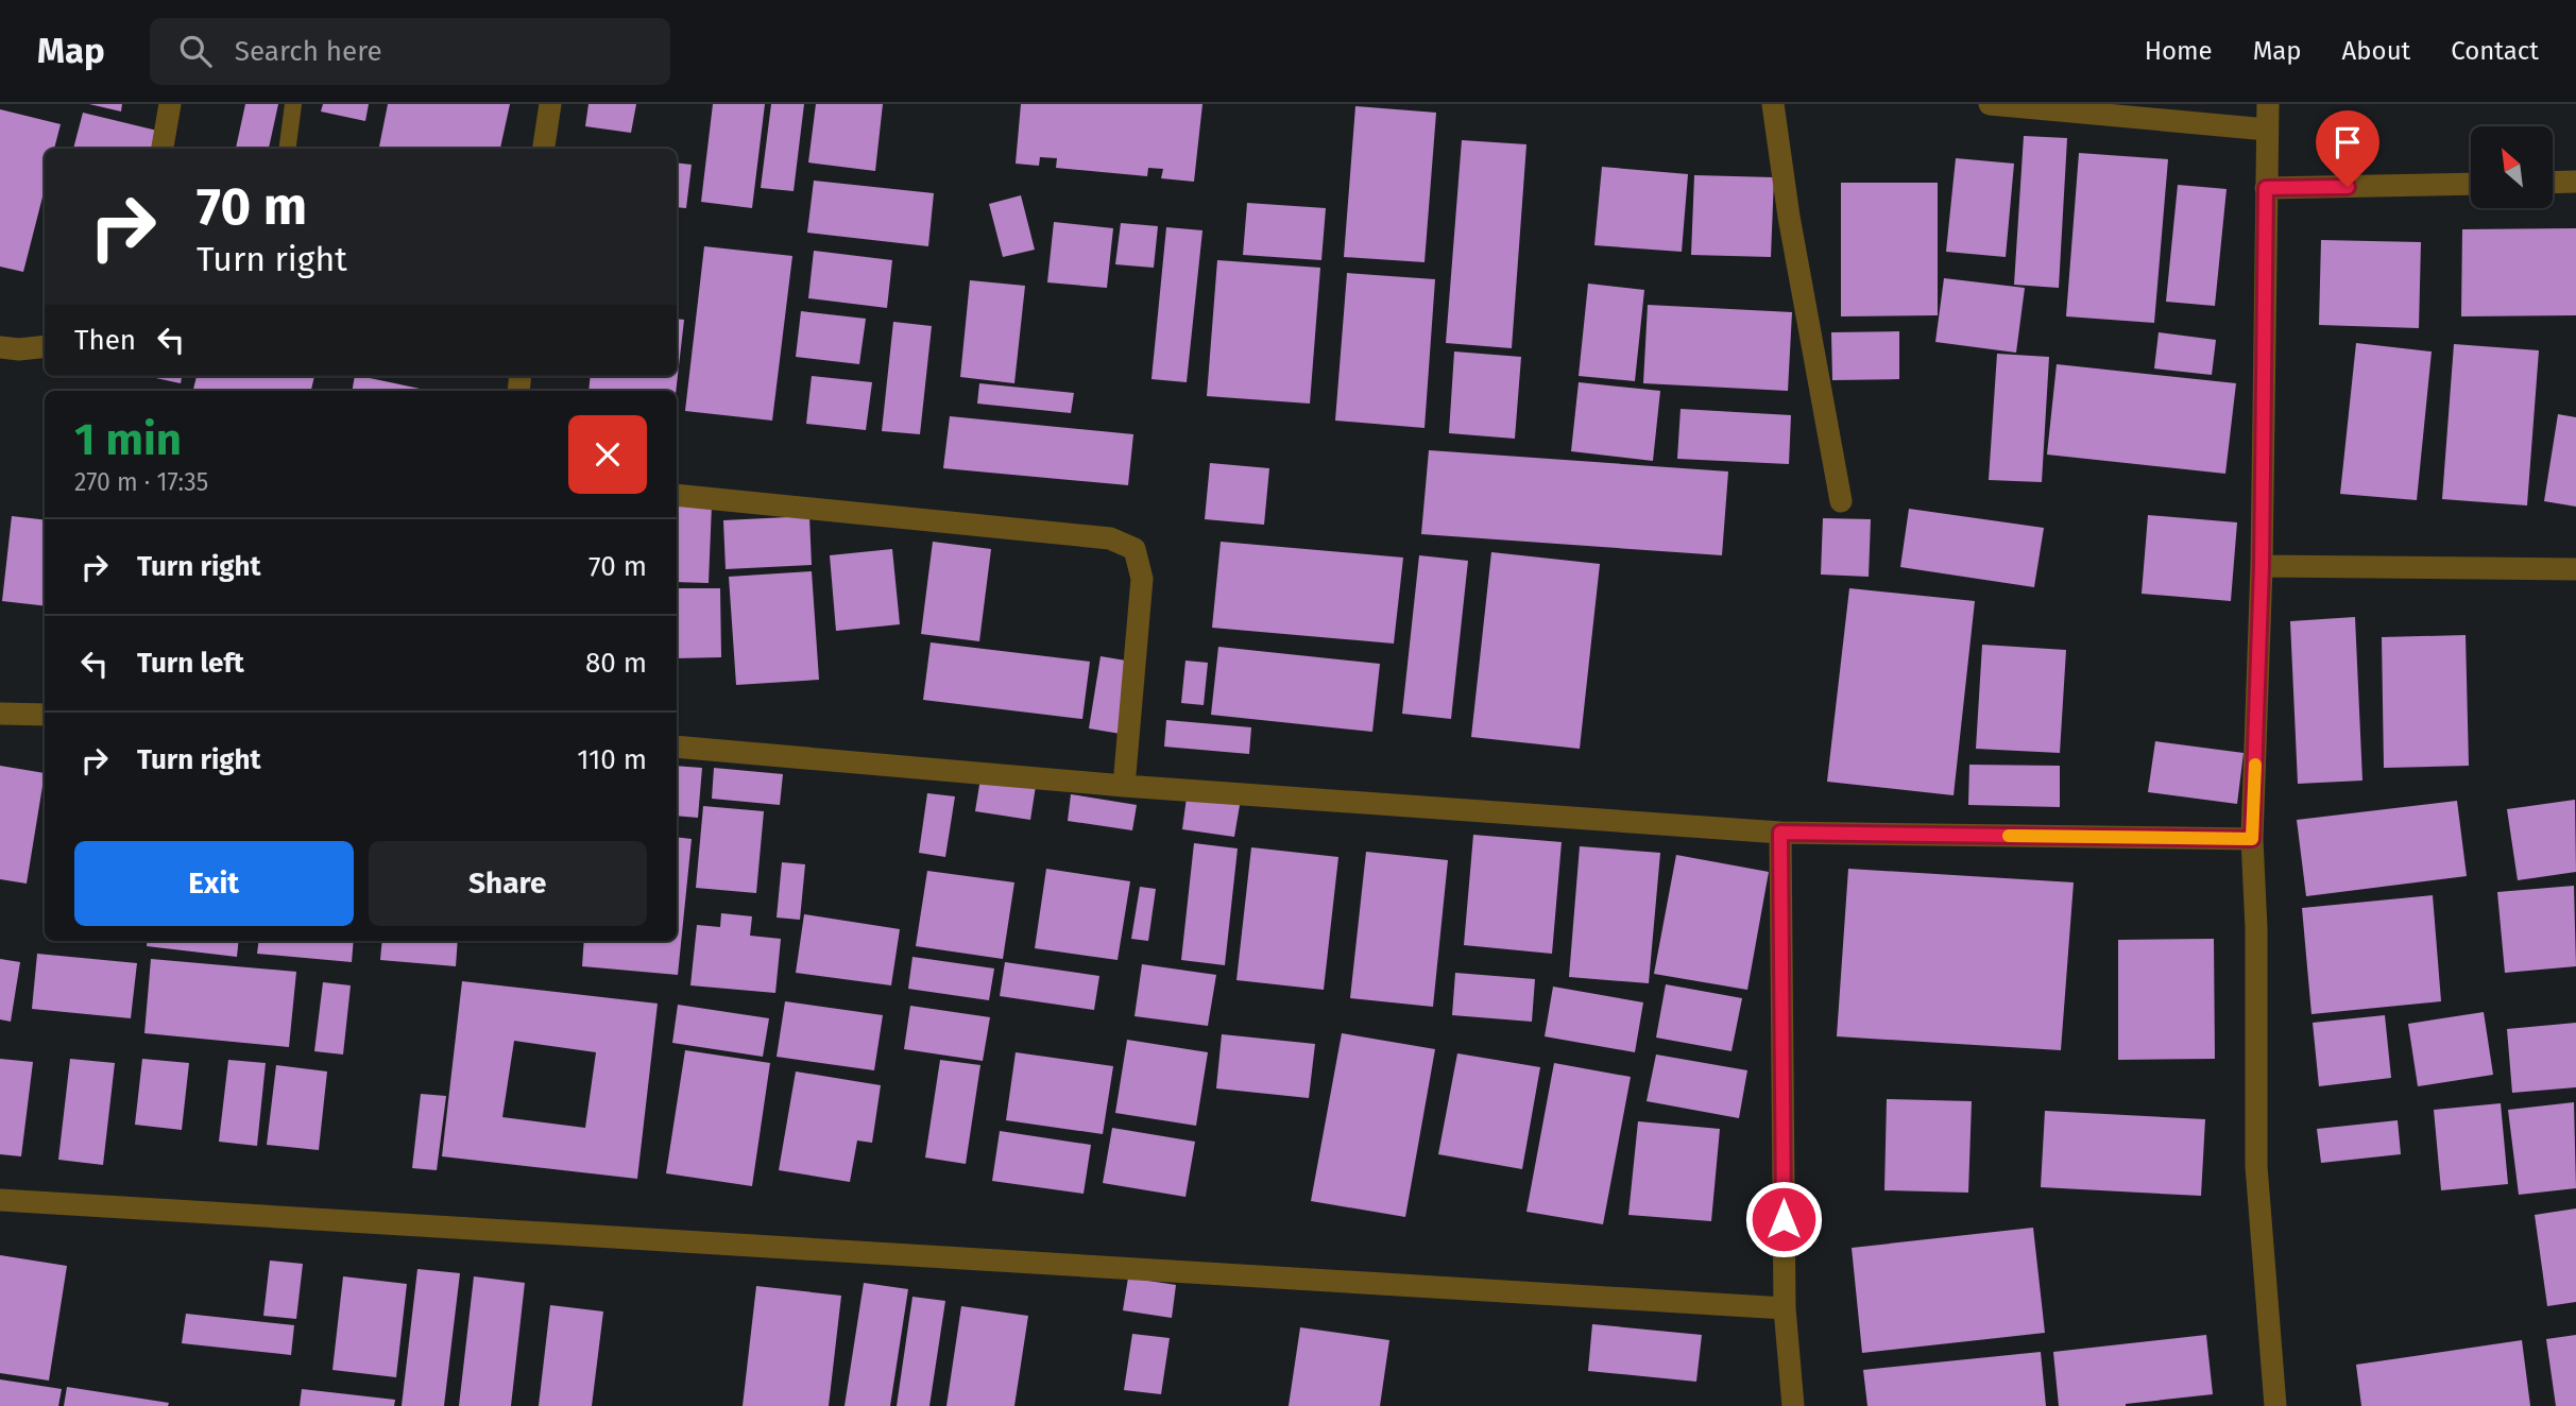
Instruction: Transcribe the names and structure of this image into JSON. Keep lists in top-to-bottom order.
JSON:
{
  "north": "top left",
  "page": {
    "header": "Map",
    "search": "Search here",
    "nav": [
      "Home",
      "Map",
      "About",
      "Contact"
    ],
    "turn": ["70 m", "Turn right"],
    "then": "Then",
    "heading": ["1 min", "270 m · 17:35"],
    "list": [
      {
        "name": "Turn right",
        "value": "70 m"
      },
      {
        "name": "Turn left",
        "value": "80 m"
      },
      {
        "name": "Turn right",
        "value": "110 m"
      }
    ],
    "buttons": ["Exit", "Share"]
  }
}
